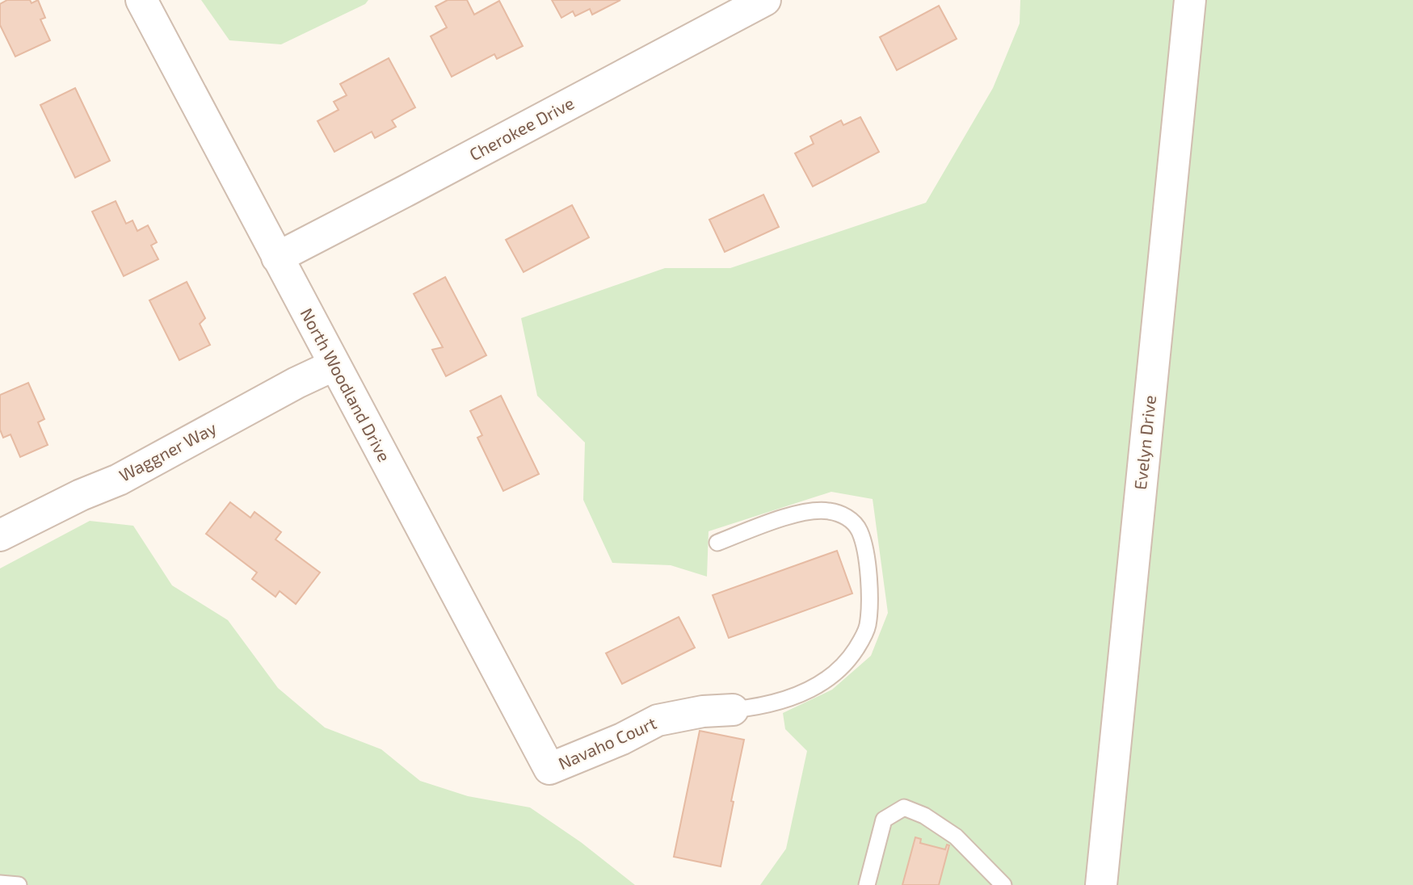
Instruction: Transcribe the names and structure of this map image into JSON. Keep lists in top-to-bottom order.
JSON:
{
  "streets": {
    "street": [
      "Cherokee Drive",
      "North Woodland Drive",
      "Evelyn Drive",
      "Waggner Way",
      "Navaho Court"
    ]
  },
  "crossings": [
    ["Cherokee Drive", "North Woodland Drive"],
    ["North Woodland Drive", "Waggner Way"],
    ["North Woodland Drive", "Navaho Court"]
  ]
}
